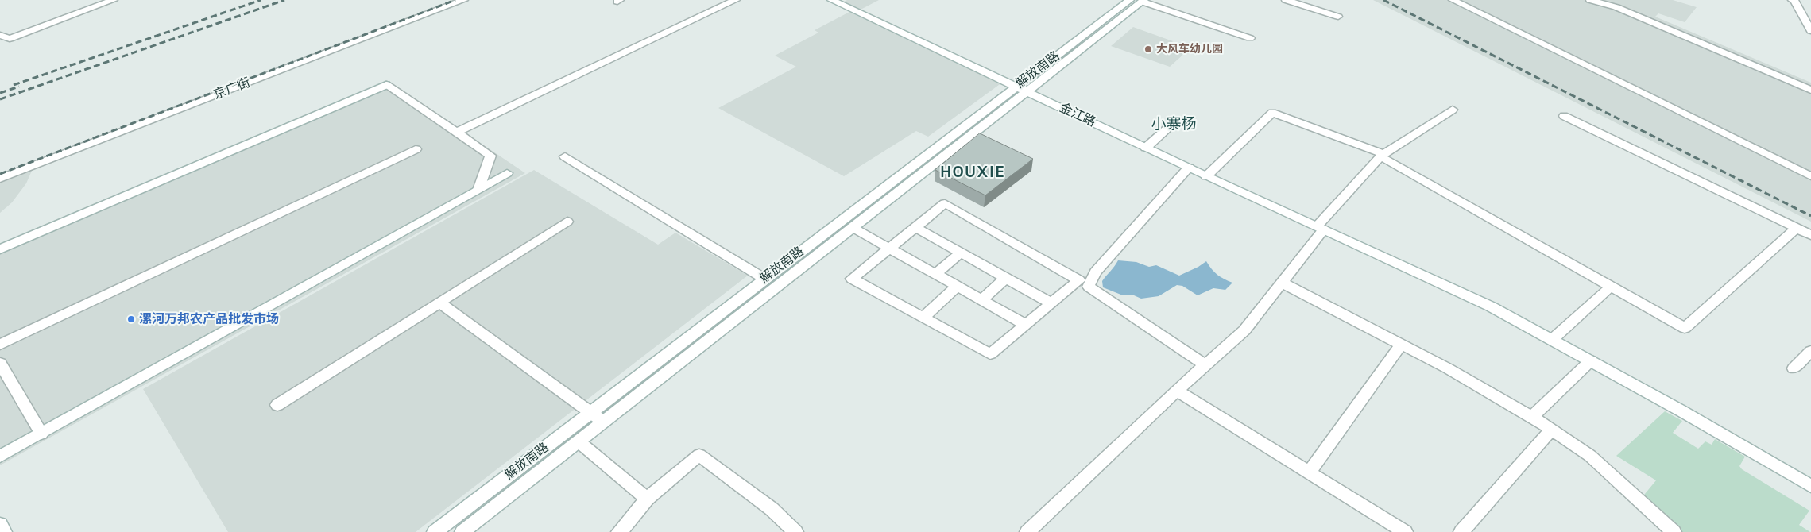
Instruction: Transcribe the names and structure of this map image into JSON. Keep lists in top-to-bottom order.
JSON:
{
  "streets": {
    "street": ["解放南路", "京广街", "金江路"]
  },
  "crossings": [
    ["解放南路", "金江路"]
  ],
  "districts": ["小寨杨", "HOUXIE"],
  "places": ["大风车幼儿园", "漯河万邦农产品批发市场"]
}
